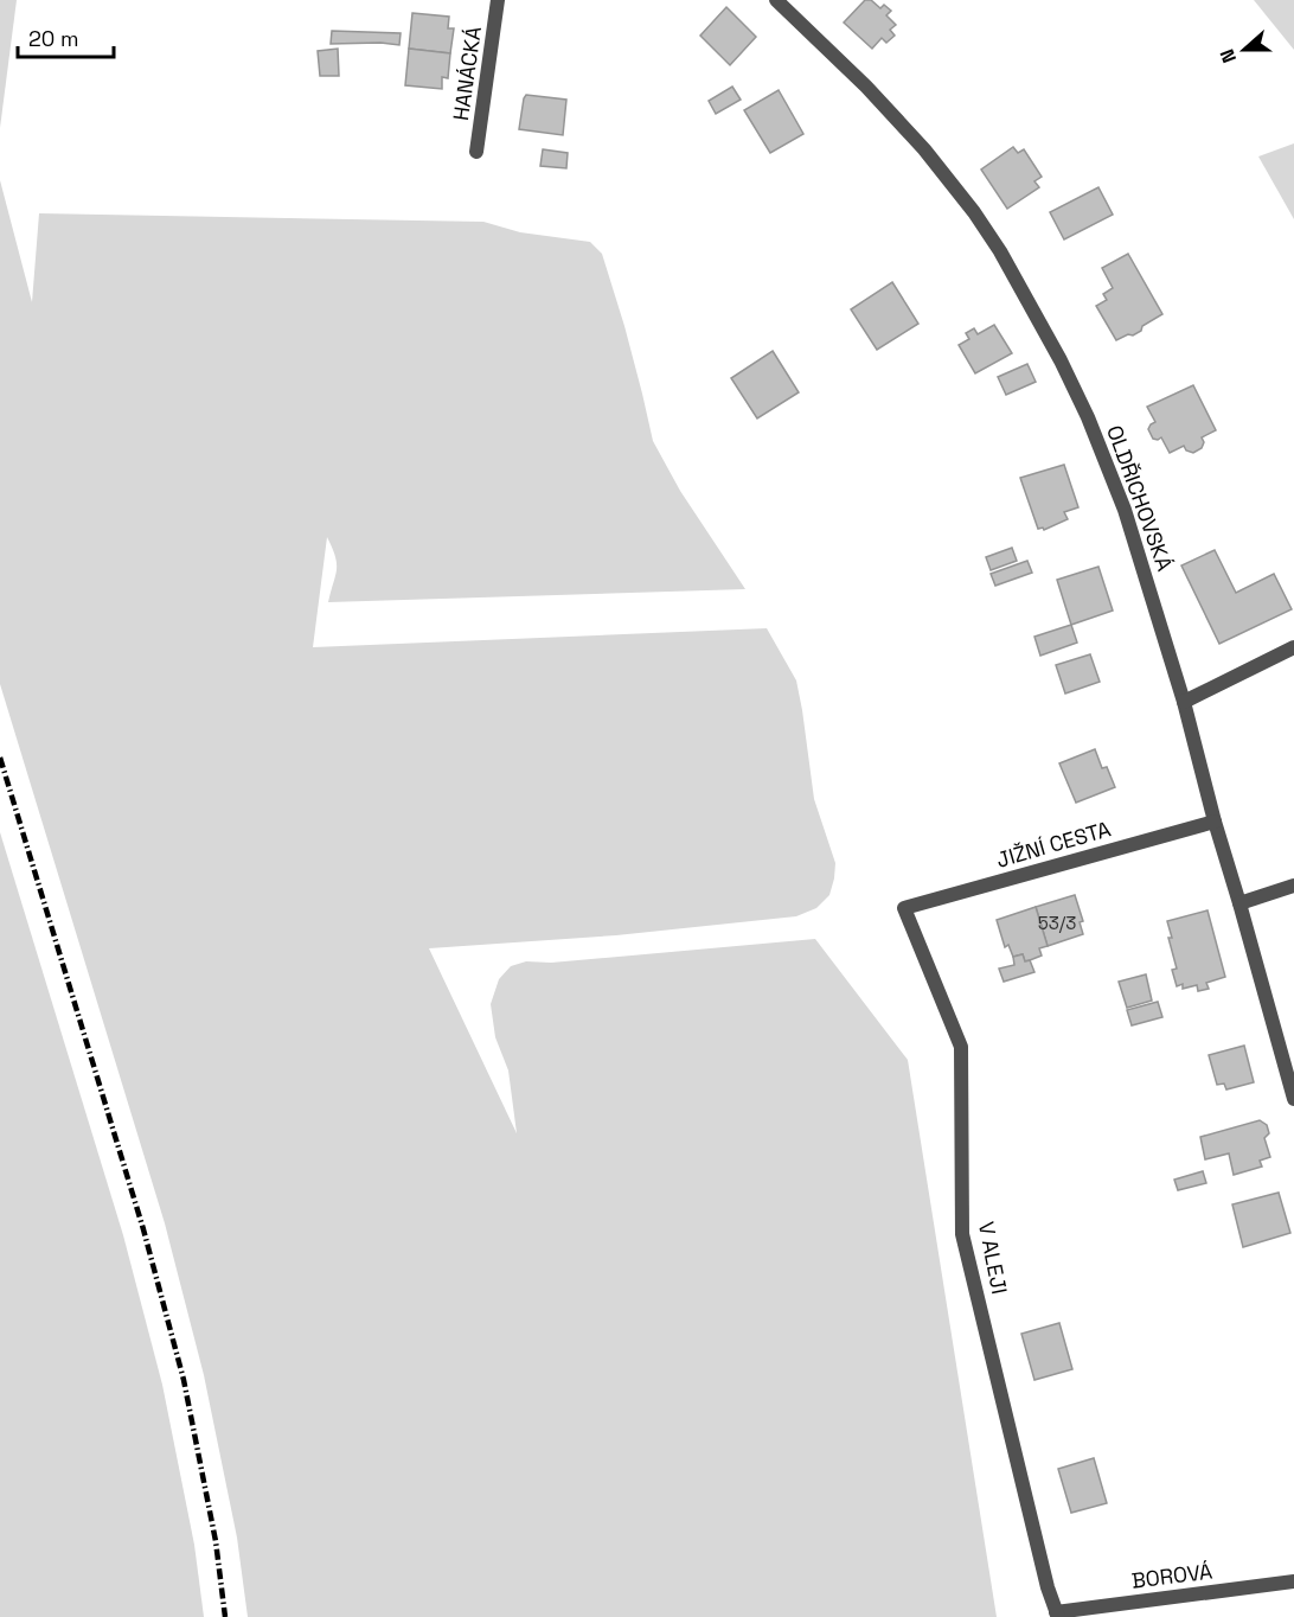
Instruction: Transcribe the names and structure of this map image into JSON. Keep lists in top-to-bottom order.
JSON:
{
  "streets": {
    "street": [
      "HANÁCKÁ",
      "OLDŘICHOVSKÁ",
      "JIŽNÍ CESTA",
      "V ALEJI",
      "BOROVÁ"
    ]
  },
  "crossings": [
    ["OLDŘICHOVSKÁ", "JIŽNÍ CESTA"],
    ["JIŽNÍ CESTA", "V ALEJI"],
    ["V ALEJI", "BOROVÁ"]
  ],
  "house_numbers": ["53/3"],
  "scale_bar": "20 m",
  "north": "left"
}
